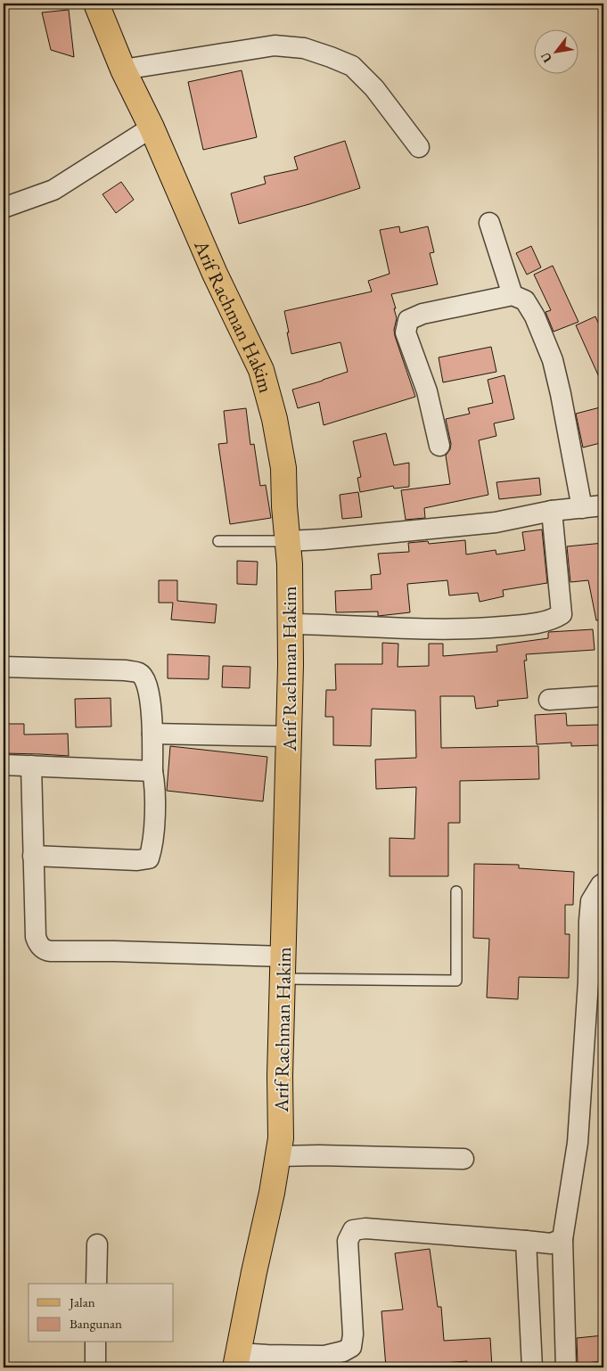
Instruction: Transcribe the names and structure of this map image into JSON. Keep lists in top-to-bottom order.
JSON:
{
  "streets": {
    "main road": ["Arif Rachman Hakim"]
  },
  "legend": ["Jalan", "Bangunan"],
  "north": "bottom left"
}
